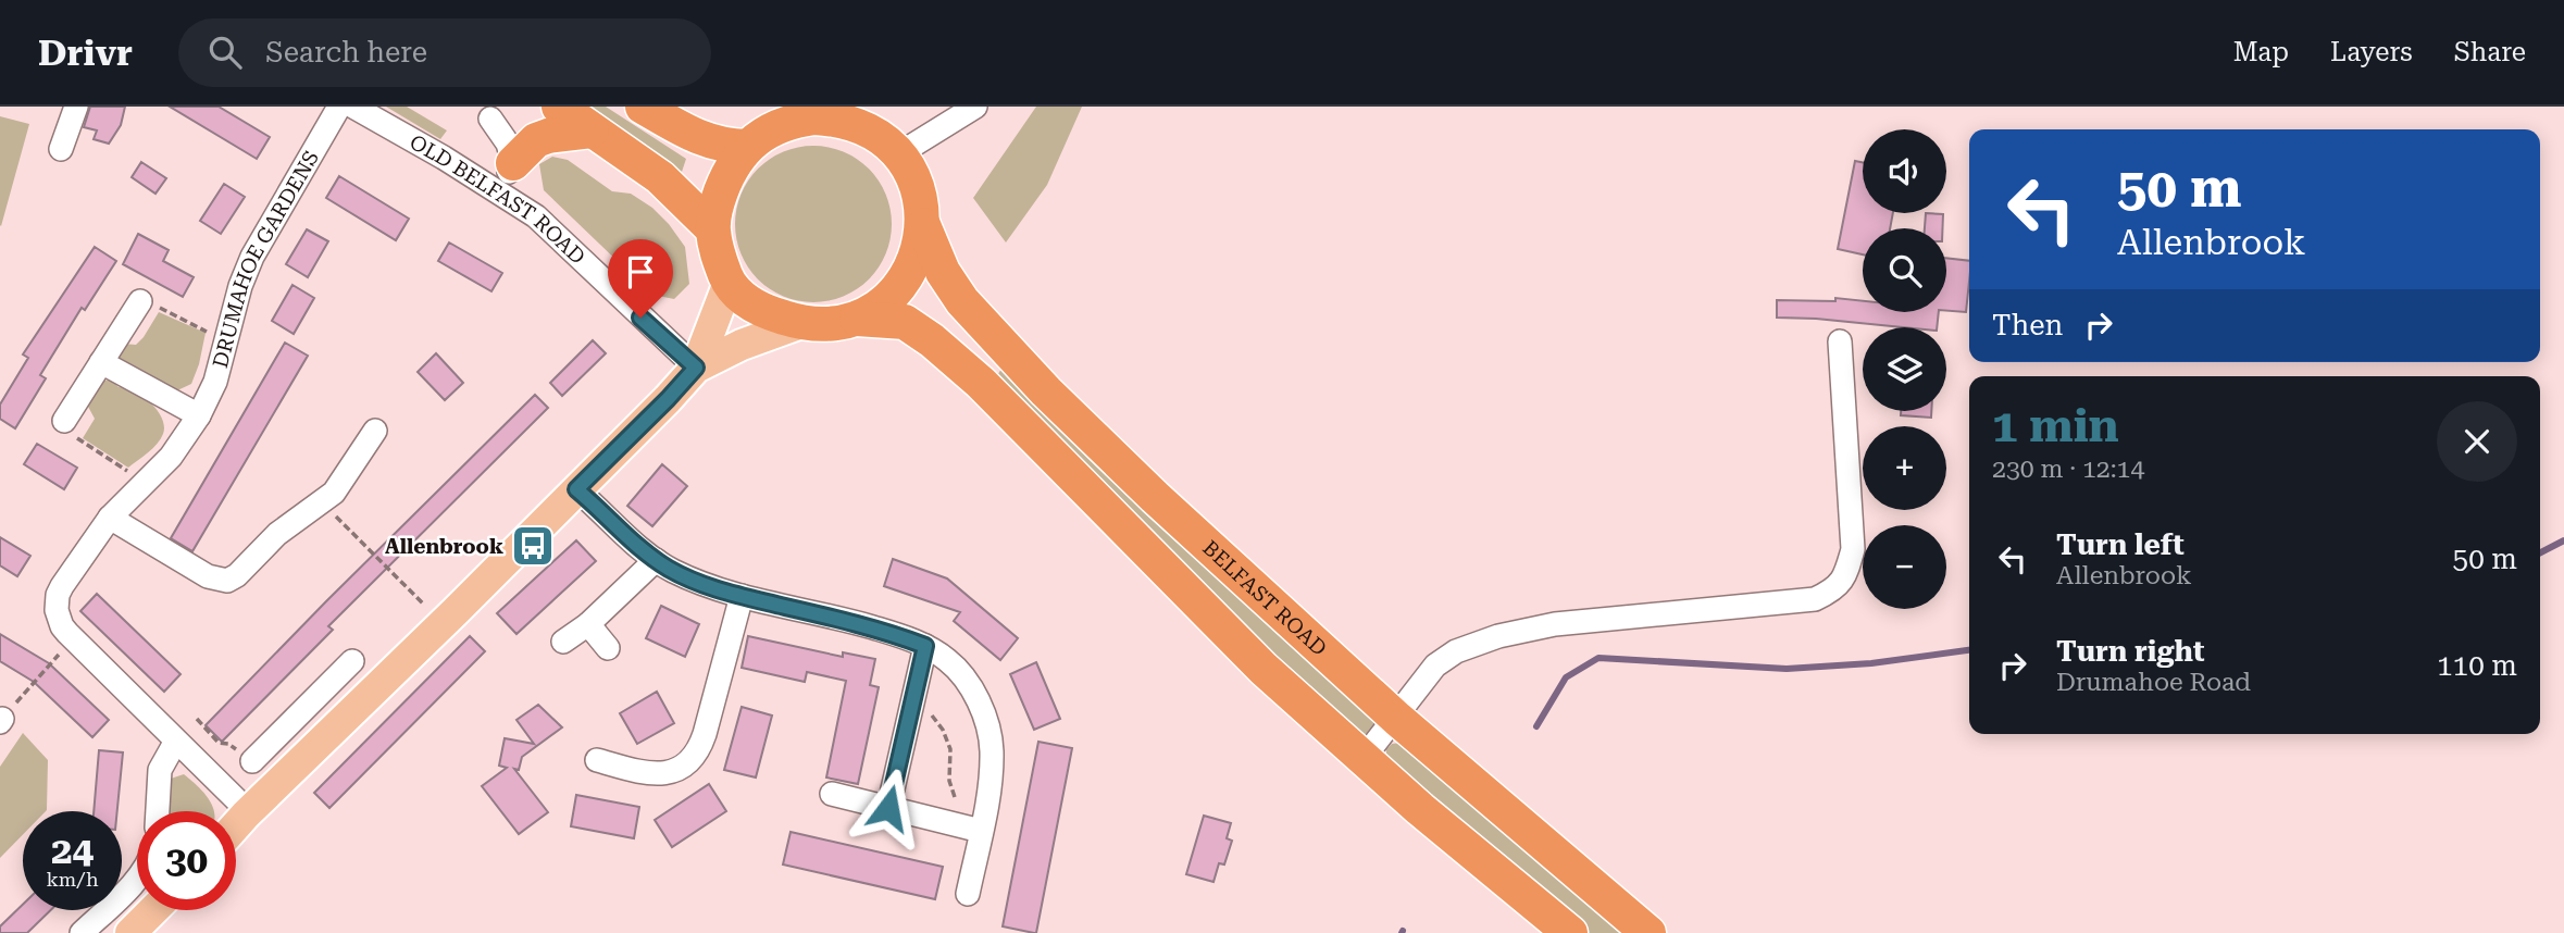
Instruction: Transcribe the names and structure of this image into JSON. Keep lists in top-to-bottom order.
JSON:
{
  "streets": {
    "highway": ["BELFAST ROAD"],
    "street": ["OLD BELFAST ROAD", "DRUMAHOE GARDENS"]
  },
  "places": {
    "bus stop": ["Allenbrook"]
  },
  "page": {
    "header": "Drivr",
    "search": "Search here",
    "nav": ["Map", "Layers", "Share"],
    "map_buttons": ["+", "−"],
    "turn": ["50 m", "Allenbrook"],
    "then": "Then",
    "heading": ["1 min", "230 m · 12:14"],
    "list": [
      {
        "name": "Turn left",
        "note": "Allenbrook",
        "value": "50 m"
      },
      {
        "name": "Turn right",
        "note": "Drumahoe Road",
        "value": "110 m"
      }
    ],
    "speed": "24 km/h",
    "limit": "30"
  }
}
